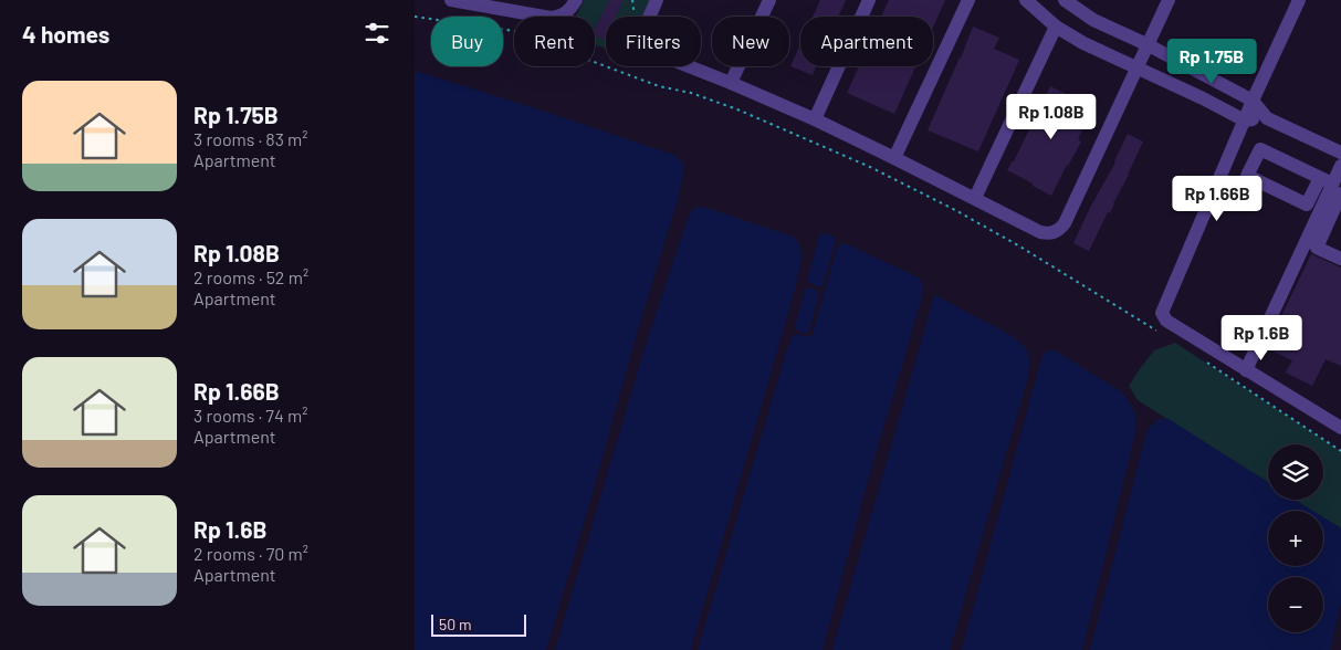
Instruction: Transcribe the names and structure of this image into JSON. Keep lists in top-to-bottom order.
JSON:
{
  "scale_bar": "50 m",
  "page": {
    "heading": "4 homes",
    "chip": [
      "Buy",
      "Rent",
      "Filters",
      "New",
      "Apartment"
    ],
    "price": [
      "Rp 1.75B",
      "Rp 1.08B",
      "Rp 1.66B",
      "Rp 1.6B"
    ],
    "list": [
      {
        "name": "Rp 1.75B",
        "note": "3 rooms · 83 m² · Apartment"
      },
      {
        "name": "Rp 1.08B",
        "note": "2 rooms · 52 m² · Apartment"
      },
      {
        "name": "Rp 1.66B",
        "note": "3 rooms · 74 m² · Apartment"
      },
      {
        "name": "Rp 1.6B",
        "note": "2 rooms · 70 m² · Apartment"
      }
    ],
    "map_buttons": ["+", "−"],
    "scale": "50 m"
  }
}
